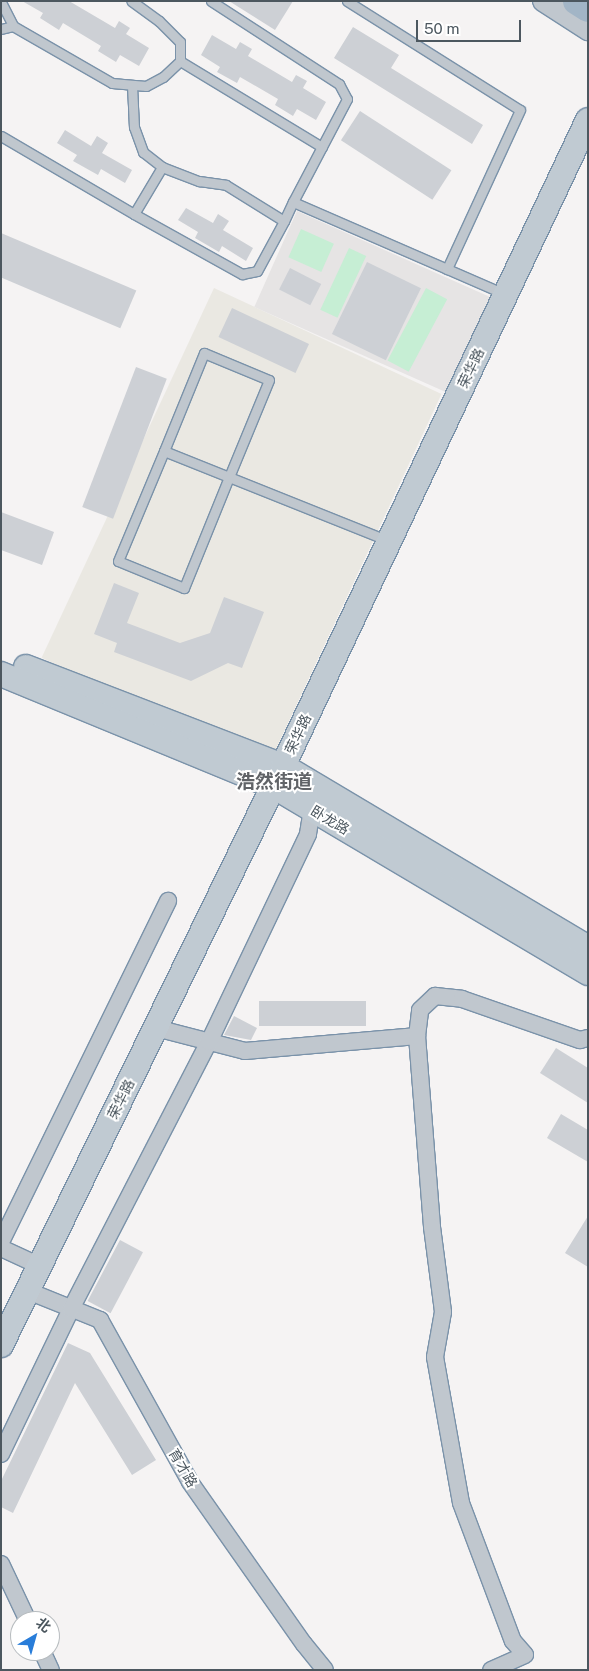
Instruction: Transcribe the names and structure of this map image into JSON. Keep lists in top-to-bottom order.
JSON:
{
  "streets": {
    "main road": ["荣华路", "卧龙路"],
    "street": ["育才路"]
  },
  "crossings": [
    ["荣华路", "卧龙路"],
    ["荣华路", "育才路"]
  ],
  "districts": ["浩然街道"],
  "scale_bar": "50 m",
  "north": "top right"
}
